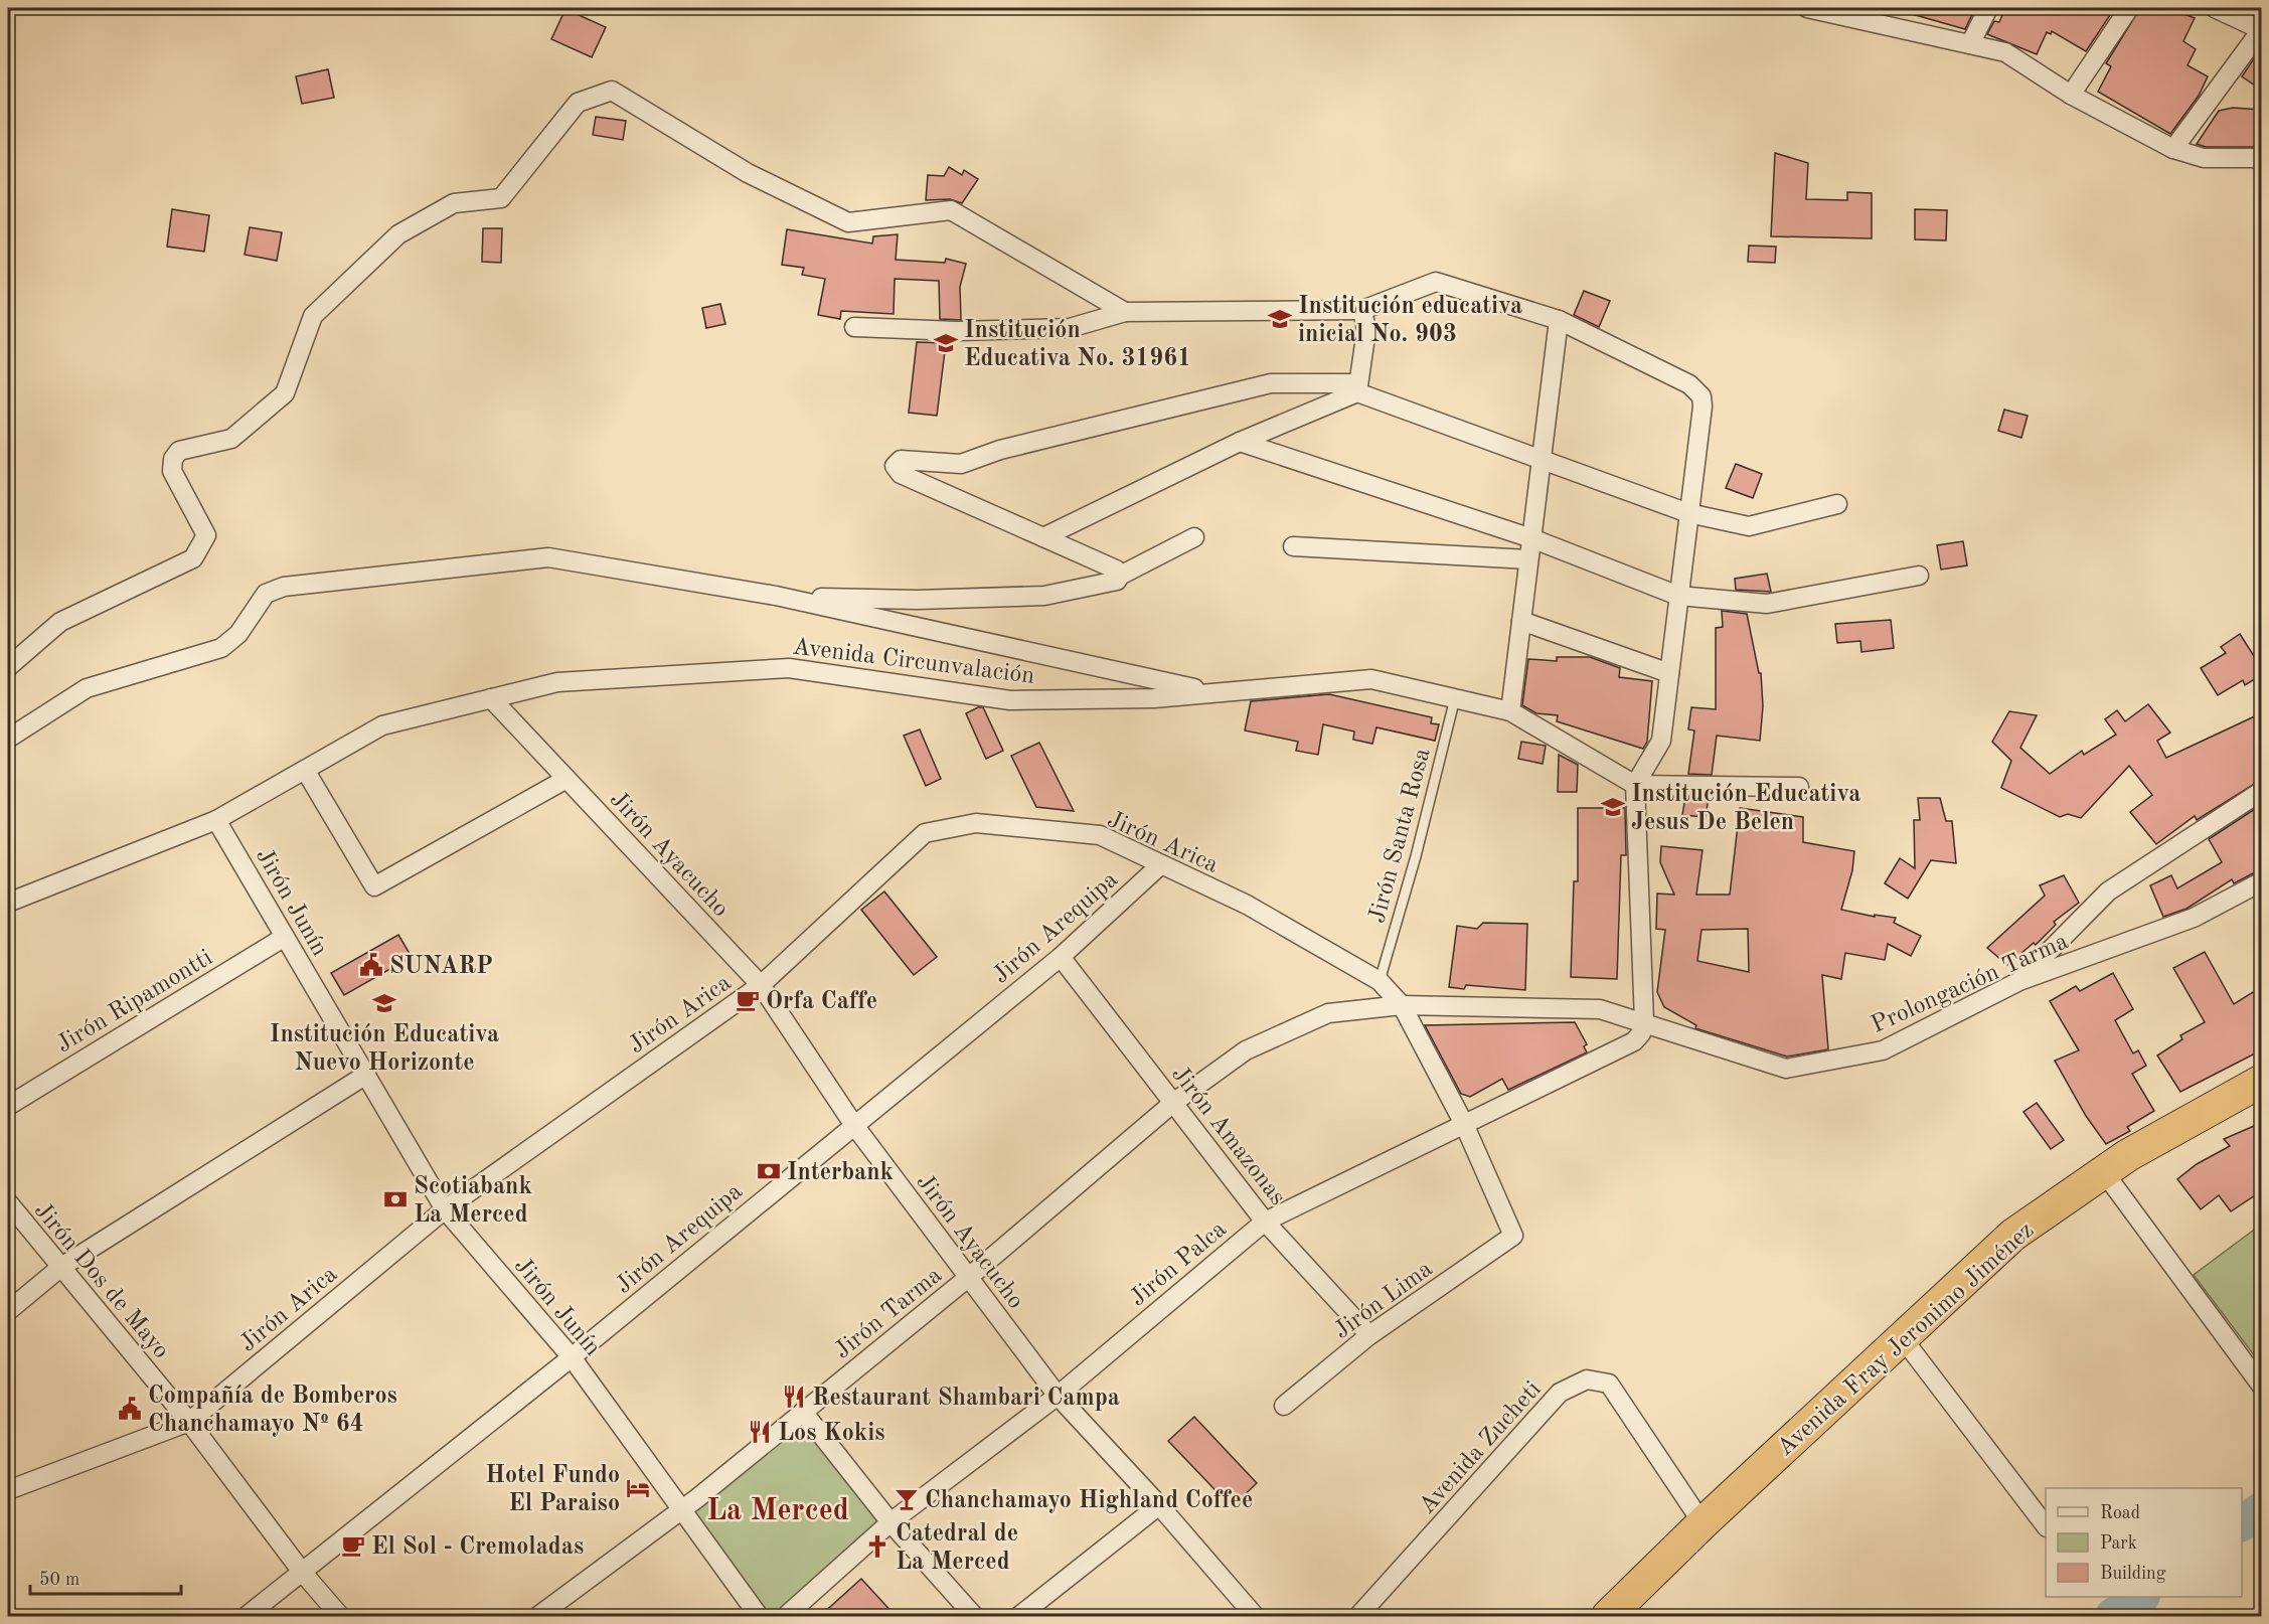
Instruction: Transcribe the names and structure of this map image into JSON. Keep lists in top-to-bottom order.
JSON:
{
  "streets": {
    "highway": ["Avenida Fray Jeronimo Jiménez"],
    "street": [
      "Avenida Circunvalación",
      "Jirón Arica",
      "Jirón Ayacucho",
      "Jirón Junín",
      "Jirón Arequipa",
      "Prolongación Tarma",
      "Jirón Ripamontti",
      "Jirón Amazonas",
      "Jirón Palca",
      "Jirón Dos de Mayo",
      "Jirón Lima",
      "Jirón Tarma",
      "Avenida Zucheti"
    ],
    "lane": ["Jirón Santa Rosa"]
  },
  "crossings": [
    ["Avenida Circunvalación", "Jirón Santa Rosa"],
    ["Avenida Circunvalación", "Jirón Ayacucho"],
    ["Avenida Circunvalación", "Jirón Junín"],
    ["Jirón Santa Rosa", "Jirón Arica"],
    ["Jirón Arica", "Jirón Ayacucho"],
    ["Jirón Arica", "Jirón Junín"],
    ["Jirón Arica", "Jirón Arequipa"],
    ["Jirón Arica", "Prolongación Tarma"],
    ["Jirón Arica", "Jirón Palca"],
    ["Jirón Arica", "Jirón Dos de Mayo"],
    ["Jirón Arica", "Jirón Lima"],
    ["Jirón Arica", "Jirón Tarma"],
    ["Jirón Ayacucho", "Jirón Arequipa"],
    ["Jirón Ayacucho", "Jirón Palca"],
    ["Jirón Ayacucho", "Jirón Tarma"],
    ["Jirón Junín", "Jirón Arequipa"],
    ["Jirón Junín", "Jirón Ripamontti"],
    ["Jirón Junín", "Jirón Tarma"],
    ["Jirón Arequipa", "Jirón Amazonas"],
    ["Jirón Arequipa", "Jirón Dos de Mayo"],
    ["Prolongación Tarma", "Jirón Palca"],
    ["Prolongación Tarma", "Jirón Tarma"],
    ["Jirón Amazonas", "Jirón Palca"],
    ["Jirón Amazonas", "Jirón Lima"],
    ["Jirón Amazonas", "Jirón Tarma"],
    ["Avenida Fray Jeronimo Jiménez", "Avenida Zucheti"]
  ],
  "districts": ["La Merced"],
  "places": {
    "school or university": [
      "Institución educativa inicial No. 903",
      "Institución Educativa No. 31961",
      "Institución Educativa Jesus De Belen",
      "Institución Educativa Nuevo Horizonte"
    ],
    "public building": ["SUNARP", "Compañía de Bomberos Chanchamayo Nº 64"],
    "cafe": ["Orfa Caffe", "El Sol - Cremoladas"],
    "bank": ["Interbank", "Scotiabank La Merced"],
    "restaurant": ["Restaurant Shambari Campa", "Los Kokis"],
    "hotel": ["Hotel Fundo El Paraiso"],
    "bar": ["Chanchamayo Highland Coffee"],
    "church": ["Catedral de La Merced"]
  },
  "legend": ["Road", "Park", "Building"],
  "scale_bar": "50 m"
}
